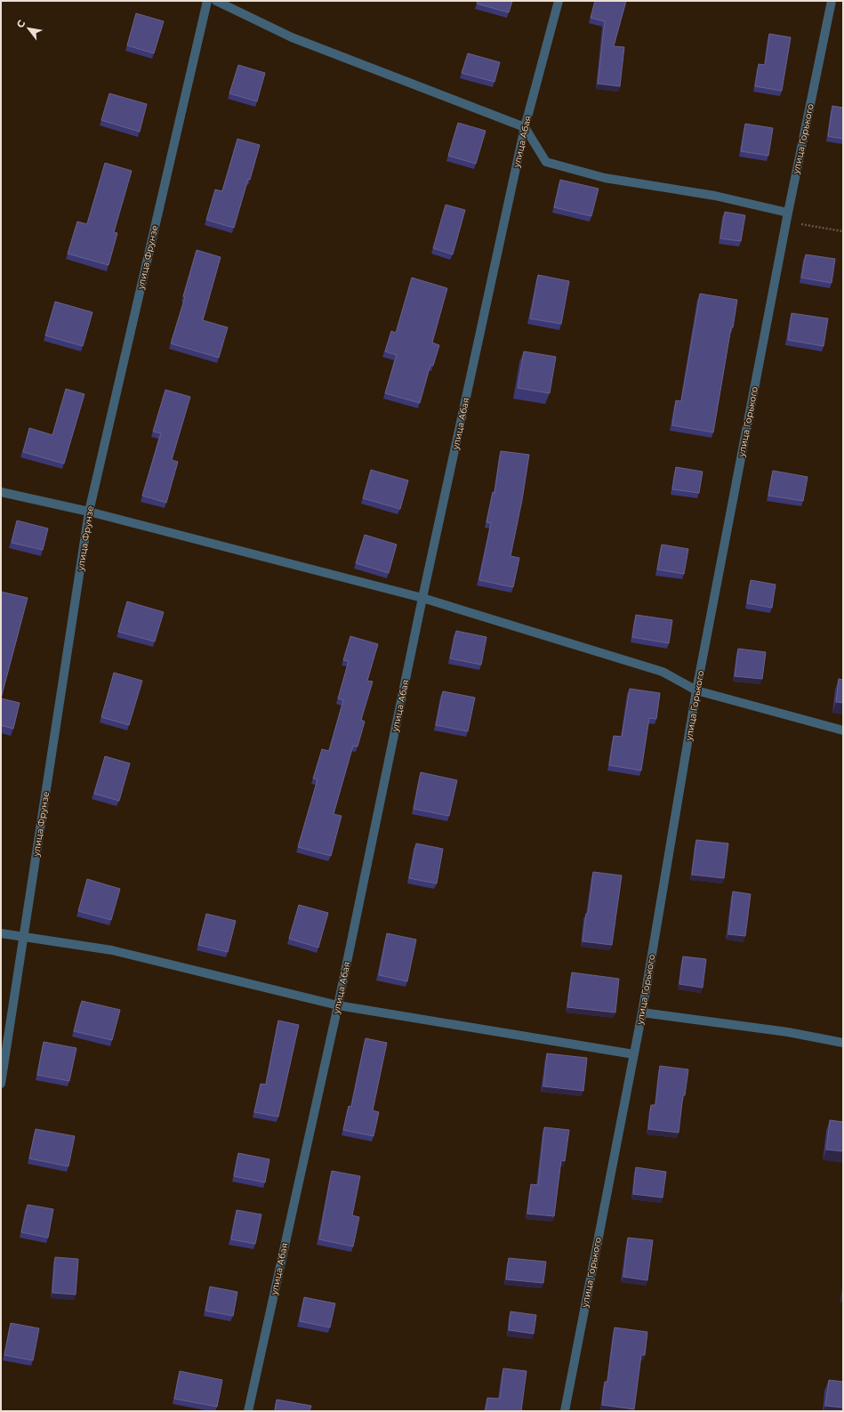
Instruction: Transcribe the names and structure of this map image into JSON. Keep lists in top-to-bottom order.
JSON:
{
  "streets": {
    "street": ["улица Горького", "улица Абая", "улица Фрунзе"]
  },
  "north": "top left"
}
